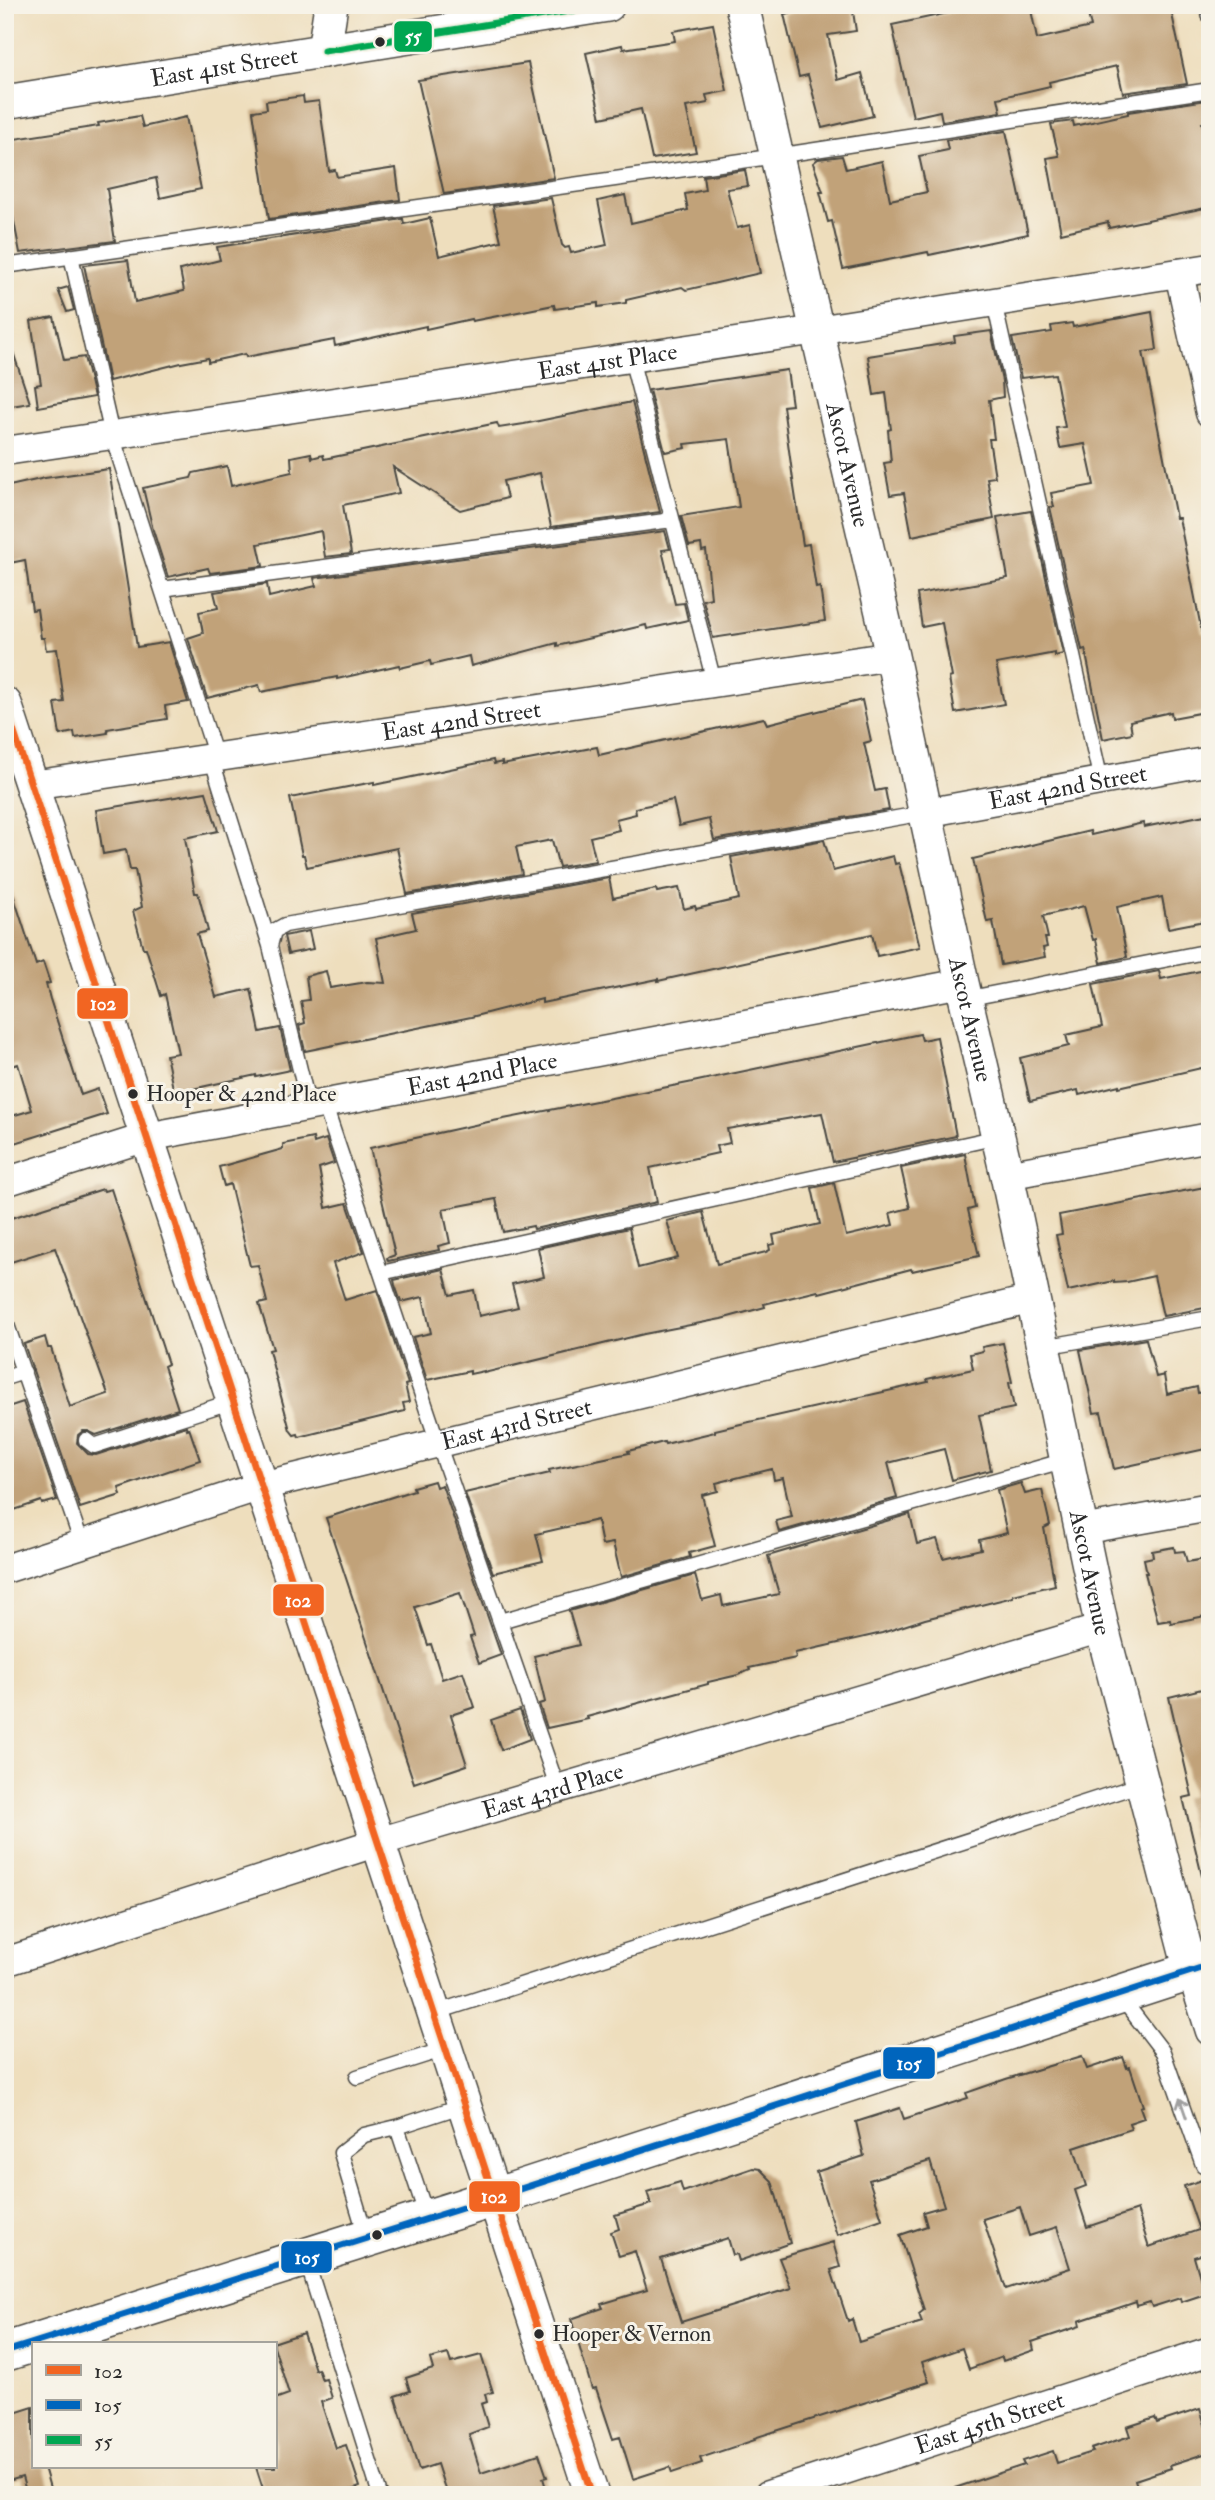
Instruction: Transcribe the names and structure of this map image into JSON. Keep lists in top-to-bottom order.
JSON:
{
  "streets": {
    "street": [
      "East 41st Street",
      "East 41st Place",
      "Ascot Avenue",
      "East 42nd Street",
      "East 42nd Place",
      "East 43rd Street",
      "East 43rd Place",
      "East 45th Street"
    ]
  },
  "crossings": [
    ["East 41st Place", "Ascot Avenue"],
    ["Ascot Avenue", "East 42nd Street"],
    ["Ascot Avenue", "East 42nd Place"],
    ["Ascot Avenue", "East 43rd Street"],
    ["Ascot Avenue", "East 43rd Place"]
  ],
  "places": ["Hooper & 42nd Place", "Hooper & Vernon"],
  "lines": ["transit line 55", "transit line 102", "transit line 105"],
  "legend": ["102", "105", "55"]
}
